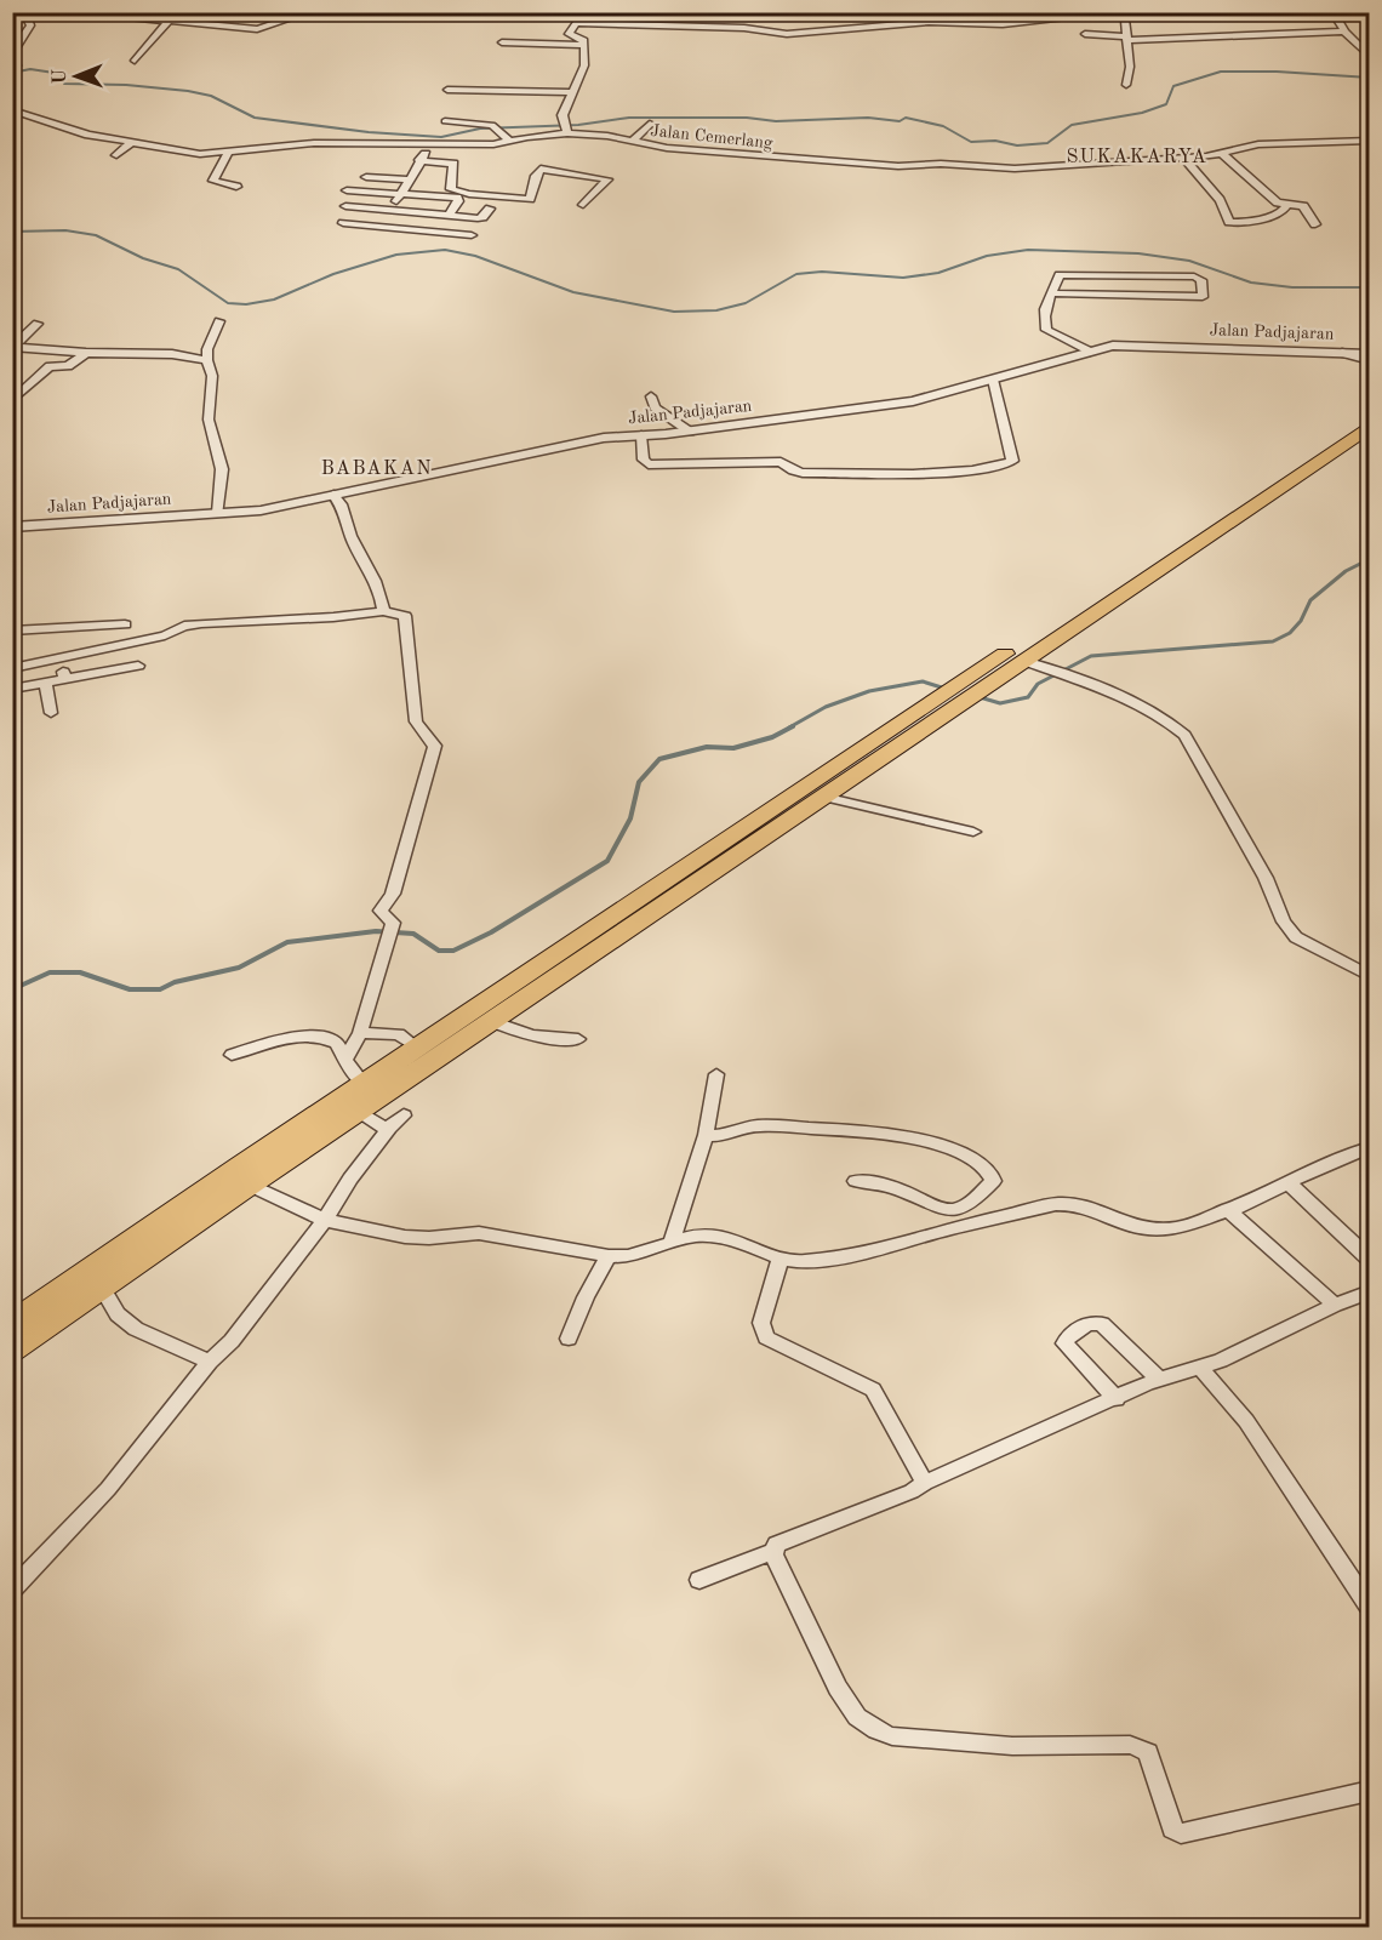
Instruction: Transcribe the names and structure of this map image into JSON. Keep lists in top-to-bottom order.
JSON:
{
  "streets": {
    "street": ["Jalan Cemerlang", "Jalan Padjajaran"]
  },
  "districts": ["SUKAKARYA", "BABAKAN"],
  "north": "left"
}
